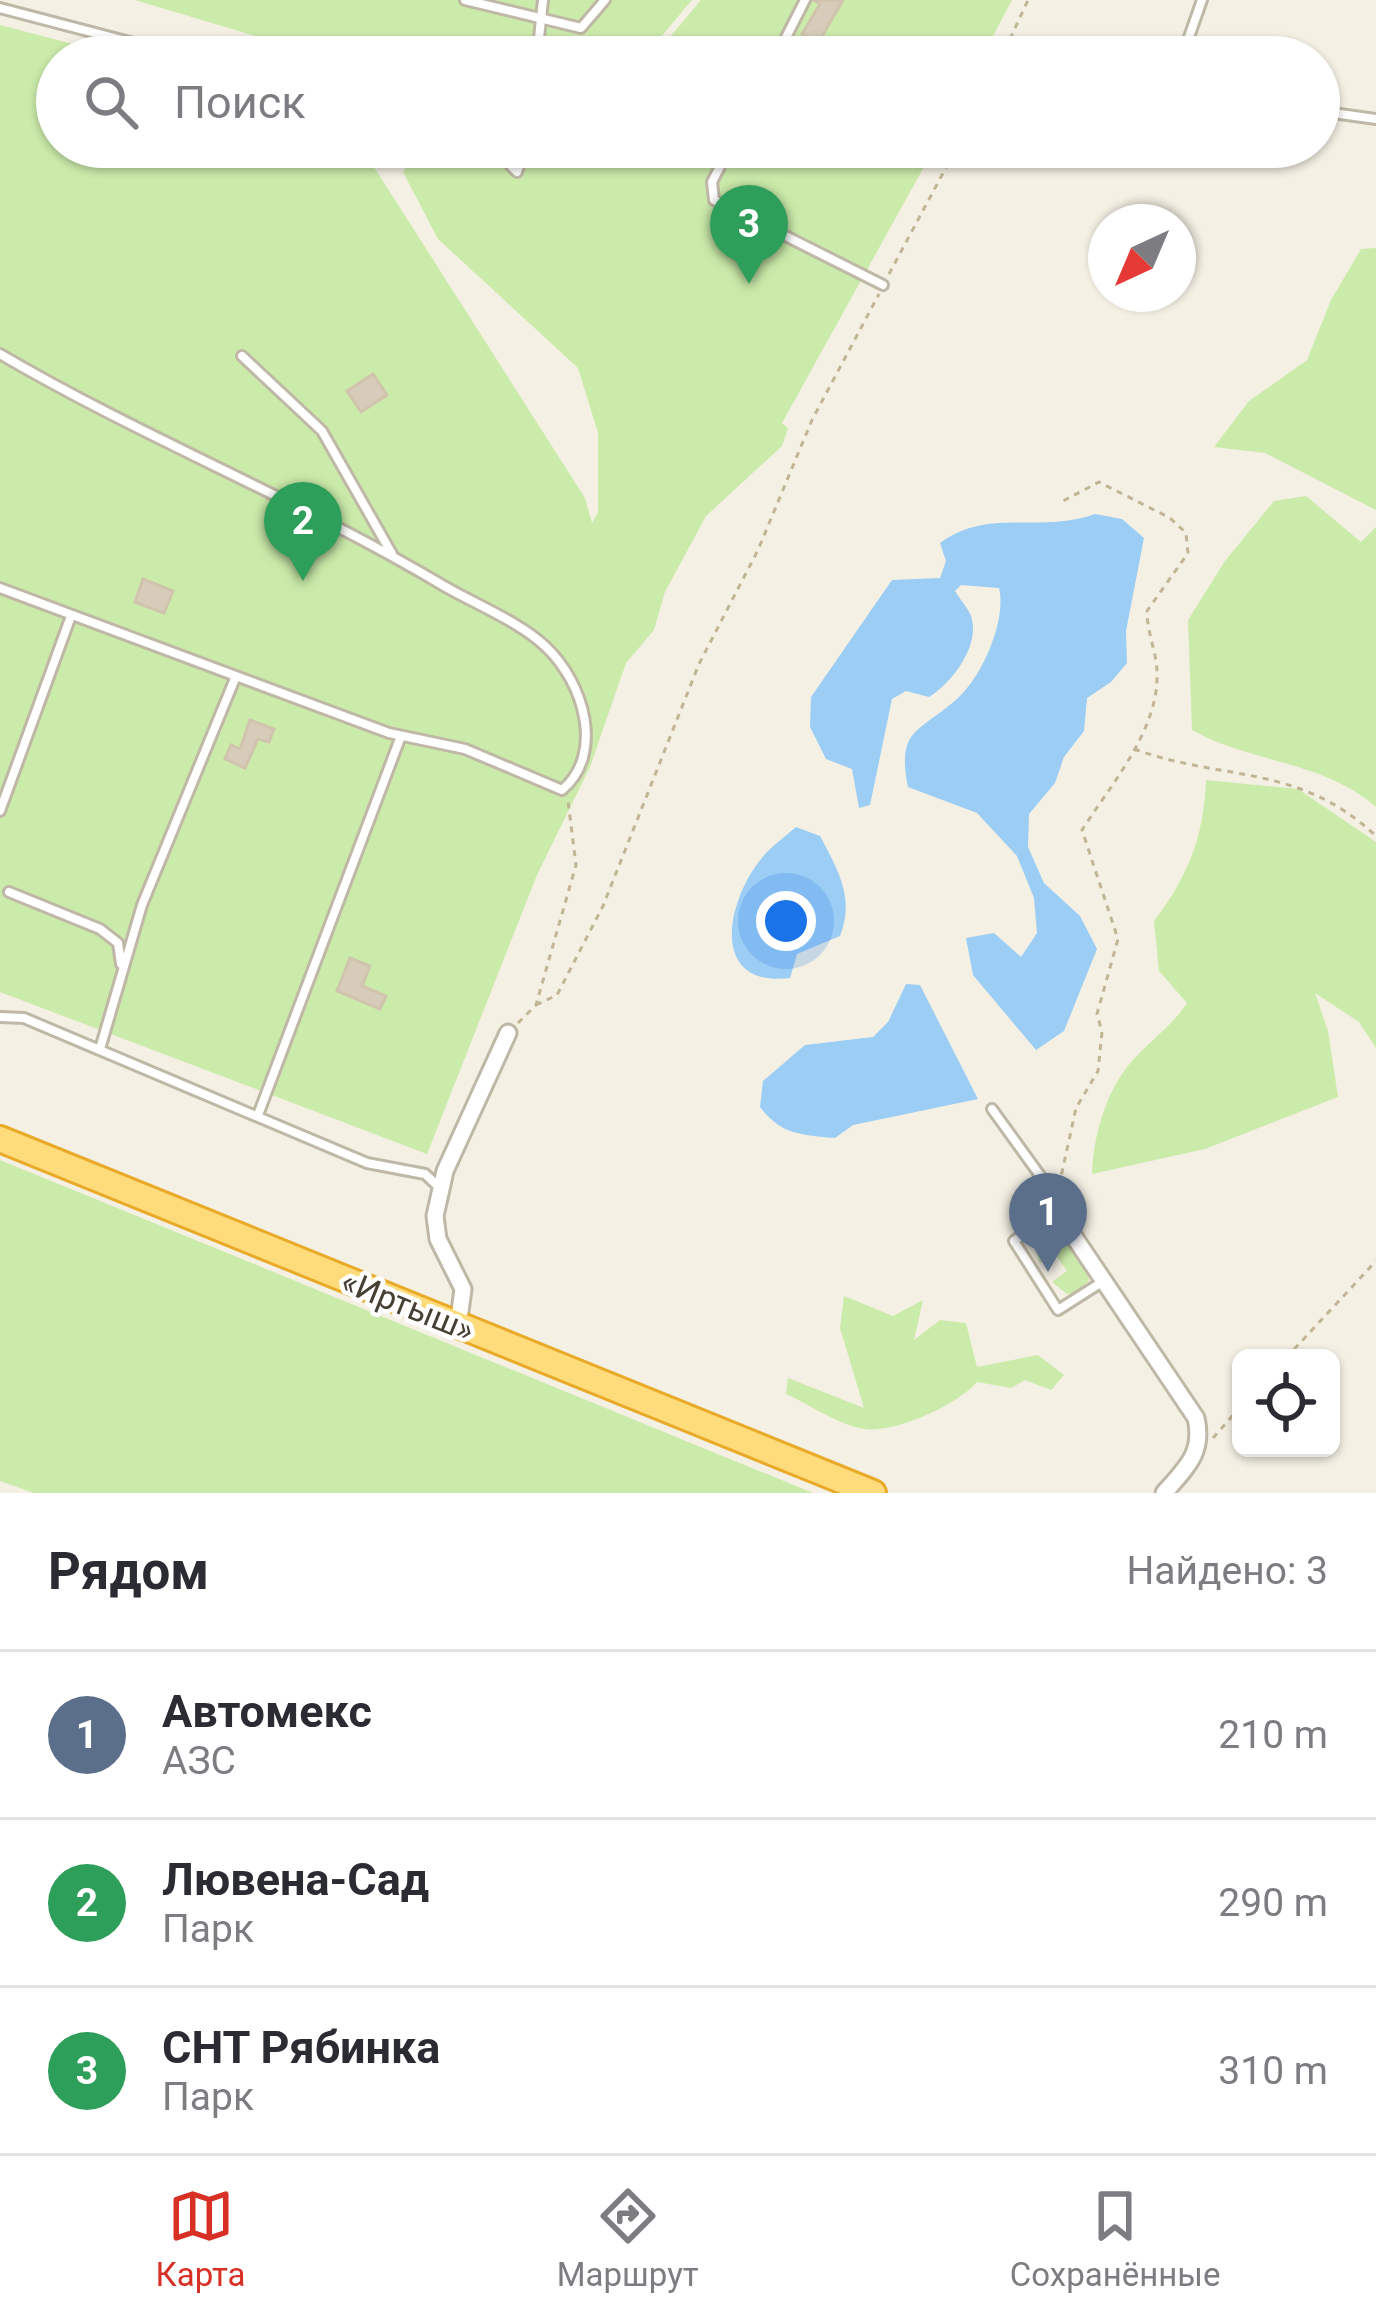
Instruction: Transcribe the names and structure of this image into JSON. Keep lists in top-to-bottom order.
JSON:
{
  "streets": {
    "highway": ["«Иртыш»"]
  },
  "north": "bottom left",
  "page": {
    "search": "Поиск",
    "pins": ["3", "2", "1"],
    "heading": ["Рядом", "Найдено: 3"],
    "list": [
      {
        "mark": "1",
        "name": "Автомекс",
        "note": "АЗС",
        "value": "210 m"
      },
      {
        "mark": "2",
        "name": "Лювена-Сад",
        "note": "Парк",
        "value": "290 m"
      },
      {
        "mark": "3",
        "name": "СНТ Рябинка",
        "note": "Парк",
        "value": "310 m"
      }
    ],
    "nav": ["Карта", "Маршрут", "Сохранённые"]
  }
}
